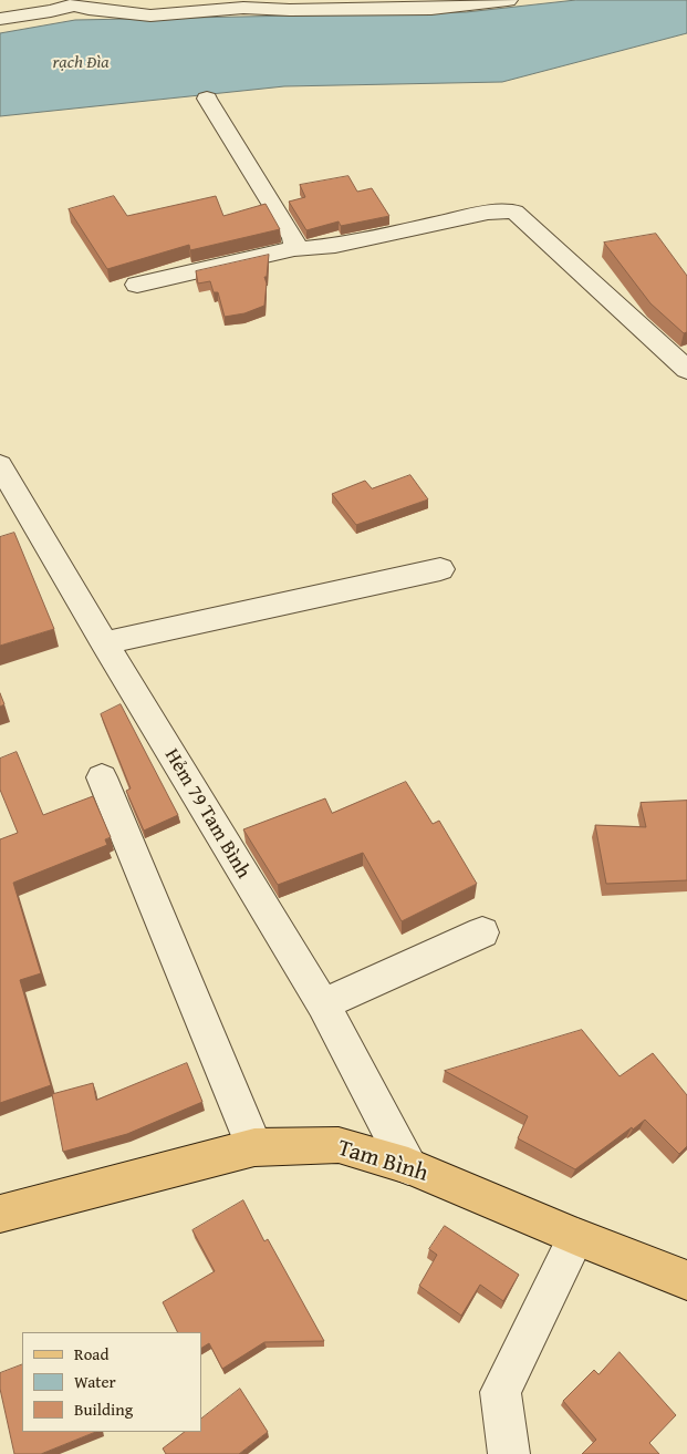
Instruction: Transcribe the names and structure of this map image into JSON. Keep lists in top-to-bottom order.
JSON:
{
  "streets": {
    "main road": ["Tam Bình"],
    "street": ["Hẻm 79 Tam Bình"]
  },
  "crossings": [
    ["Hẻm 79 Tam Bình", "Tam Bình"]
  ],
  "water": ["rạch Đìa"],
  "legend": ["Road", "Water", "Building"]
}
